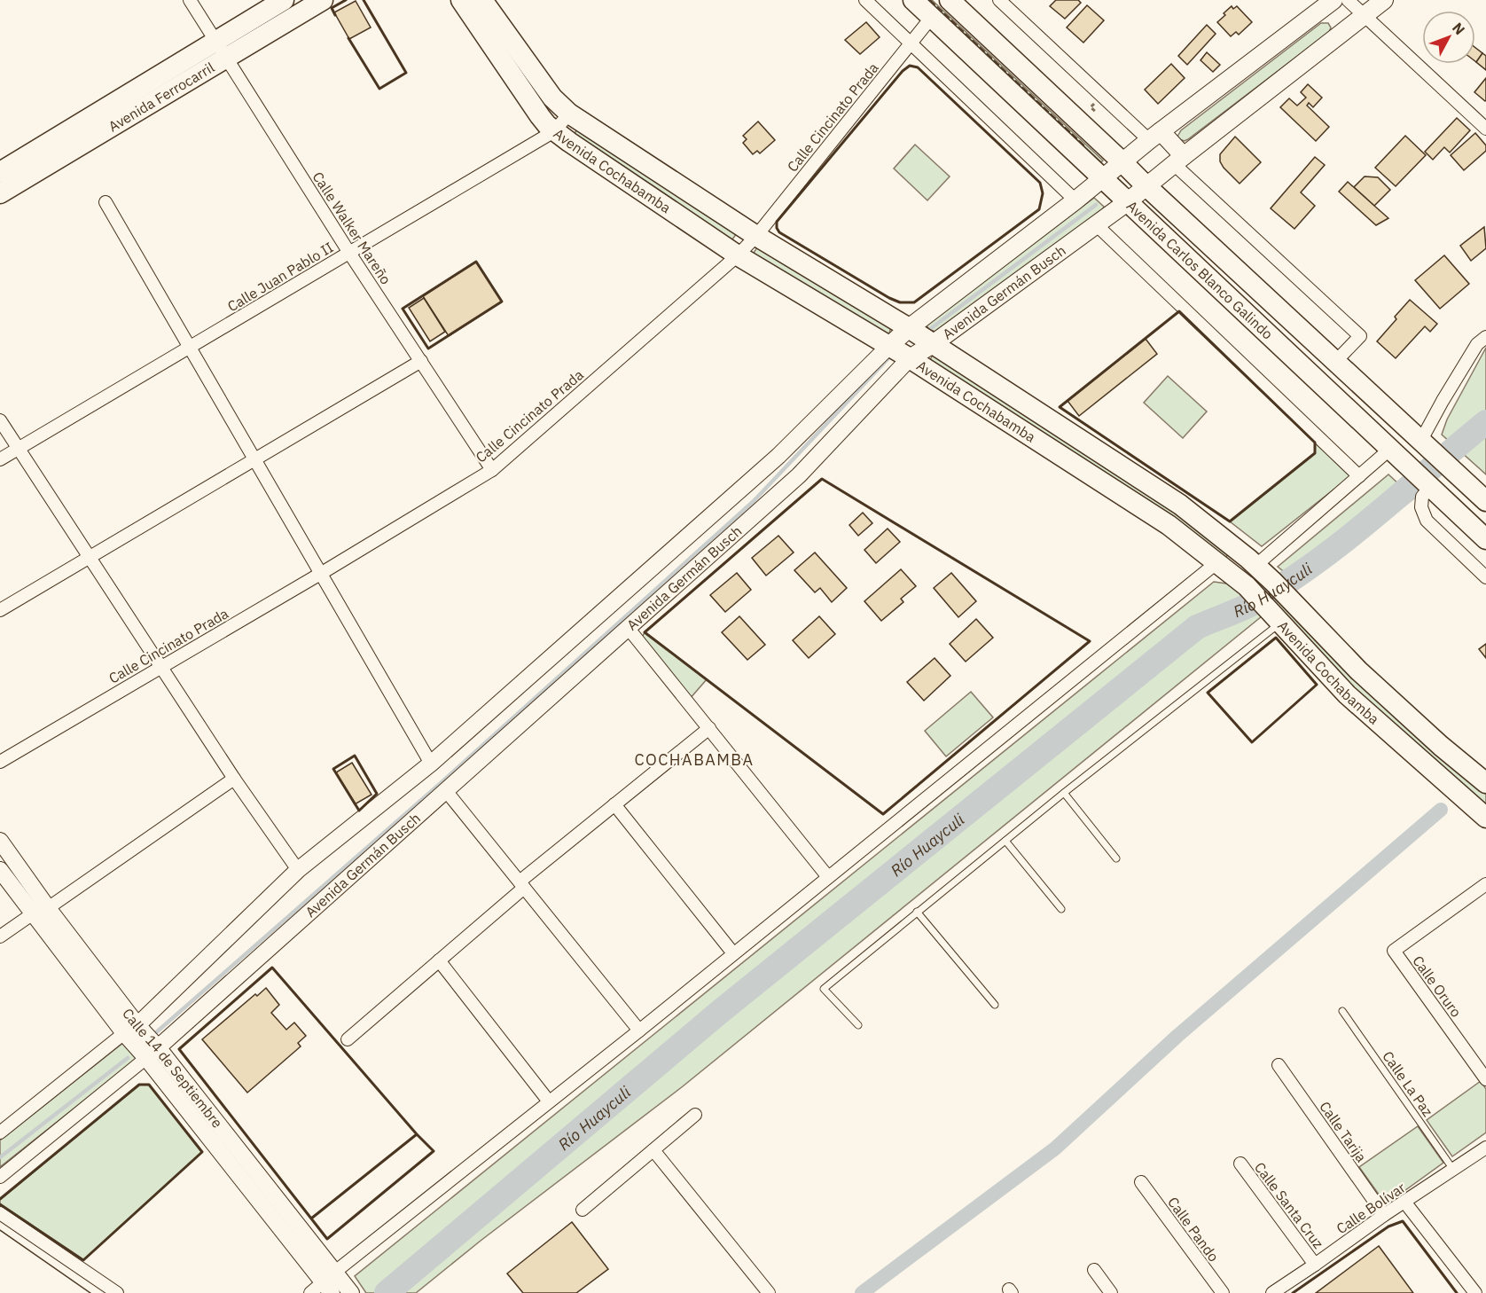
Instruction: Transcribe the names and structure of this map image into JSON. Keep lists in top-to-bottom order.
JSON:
{
  "streets": {
    "main road": [
      "Avenida Ferrocarril",
      "Avenida Cochabamba",
      "Avenida Carlos Blanco Galindo",
      "Avenida Germán Busch"
    ],
    "street": [
      "Calle Cincinato Prada",
      "Calle Walker Mareño",
      "Calle Juan Pablo II",
      "Calle Oruro",
      "Calle 14 de Septiembre",
      "Calle Tarija",
      "Calle Santa Cruz",
      "Calle Bolívar",
      "Calle Pando"
    ],
    "lane": ["Calle La Paz"]
  },
  "crossings": [
    ["Avenida Ferrocarril", "Calle Walker Mareño"],
    ["Calle Cincinato Prada", "Avenida Cochabamba"],
    ["Calle Cincinato Prada", "Calle Walker Mareño"],
    ["Calle Cincinato Prada", "Avenida Carlos Blanco Galindo"],
    ["Avenida Cochabamba", "Calle Juan Pablo II"],
    ["Avenida Cochabamba", "Avenida Germán Busch"],
    ["Calle Walker Mareño", "Calle Juan Pablo II"],
    ["Avenida Carlos Blanco Galindo", "Avenida Germán Busch"],
    ["Avenida Germán Busch", "Calle 14 de Septiembre"],
    ["Calle La Paz", "Calle Bolívar"],
    ["Calle Tarija", "Calle Bolívar"],
    ["Calle Santa Cruz", "Calle Bolívar"]
  ],
  "districts": ["COCHABAMBA"],
  "water": ["Río Huayculi"],
  "north": "top right"
}
